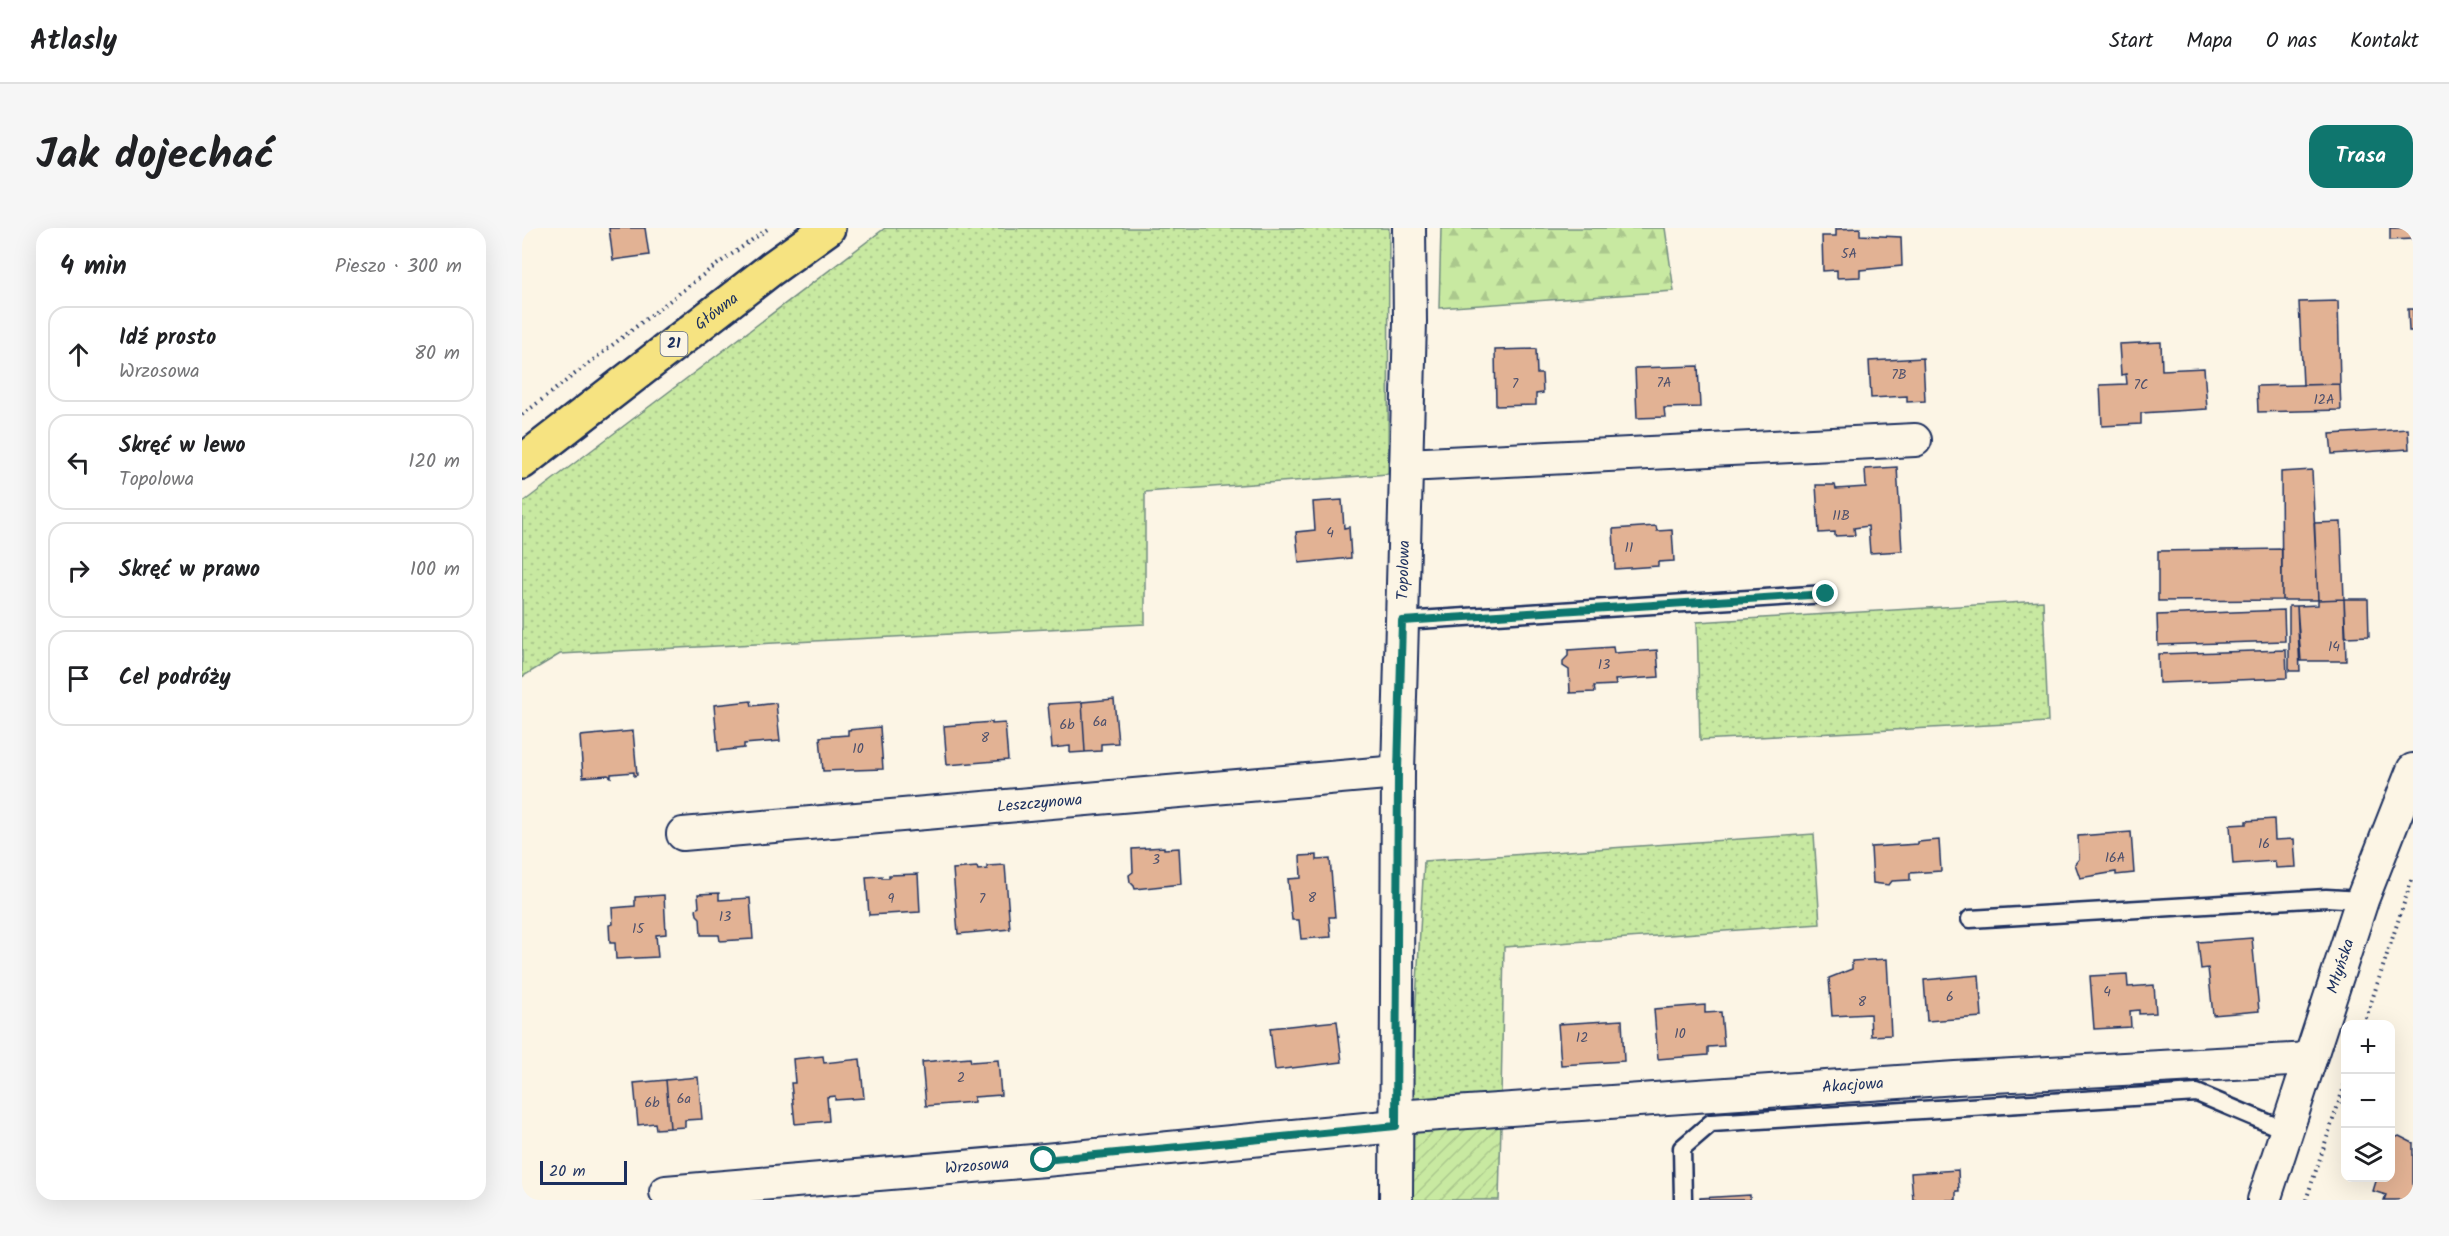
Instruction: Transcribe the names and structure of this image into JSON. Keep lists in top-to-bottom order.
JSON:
{
  "streets": {
    "main road": ["Główna", "21"],
    "street": [
      "Topolowa",
      "Leszczynowa",
      "Młyńska",
      "Akacjowa",
      "Wrzosowa"
    ]
  },
  "crossings": [
    ["Topolowa", "Leszczynowa"],
    ["Topolowa", "Akacjowa"],
    ["Topolowa", "Wrzosowa"],
    ["Młyńska", "Akacjowa"],
    ["Akacjowa", "Wrzosowa"]
  ],
  "house_numbers": [
    "5A",
    "7B",
    "7A",
    "7",
    "7C",
    "12A",
    "11B",
    "4",
    "11",
    "14",
    "13",
    "6a",
    "6b",
    "8",
    "10",
    "16",
    "16A",
    "3",
    "8",
    "9",
    "7",
    "13",
    "15",
    "4",
    "6",
    "8",
    "10",
    "12",
    "2",
    "6a",
    "6b"
  ],
  "scale_bar": "20 m",
  "page": {
    "header": "Atlasly",
    "nav": [
      "Start",
      "Mapa",
      "O nas",
      "Kontakt"
    ],
    "title": "Jak dojechać",
    "buttons": "Trasa",
    "heading": ["4 min", "Pieszo · 300 m"],
    "list": [
      ["Idź prosto", "Wrzosowa", "80 m"],
      ["Skręć w lewo", "Topolowa", "120 m"],
      ["Skręć w prawo", "100 m"],
      "Cel podróży"
    ],
    "map_buttons": ["+", "−"],
    "scale": "20 m"
  }
}
